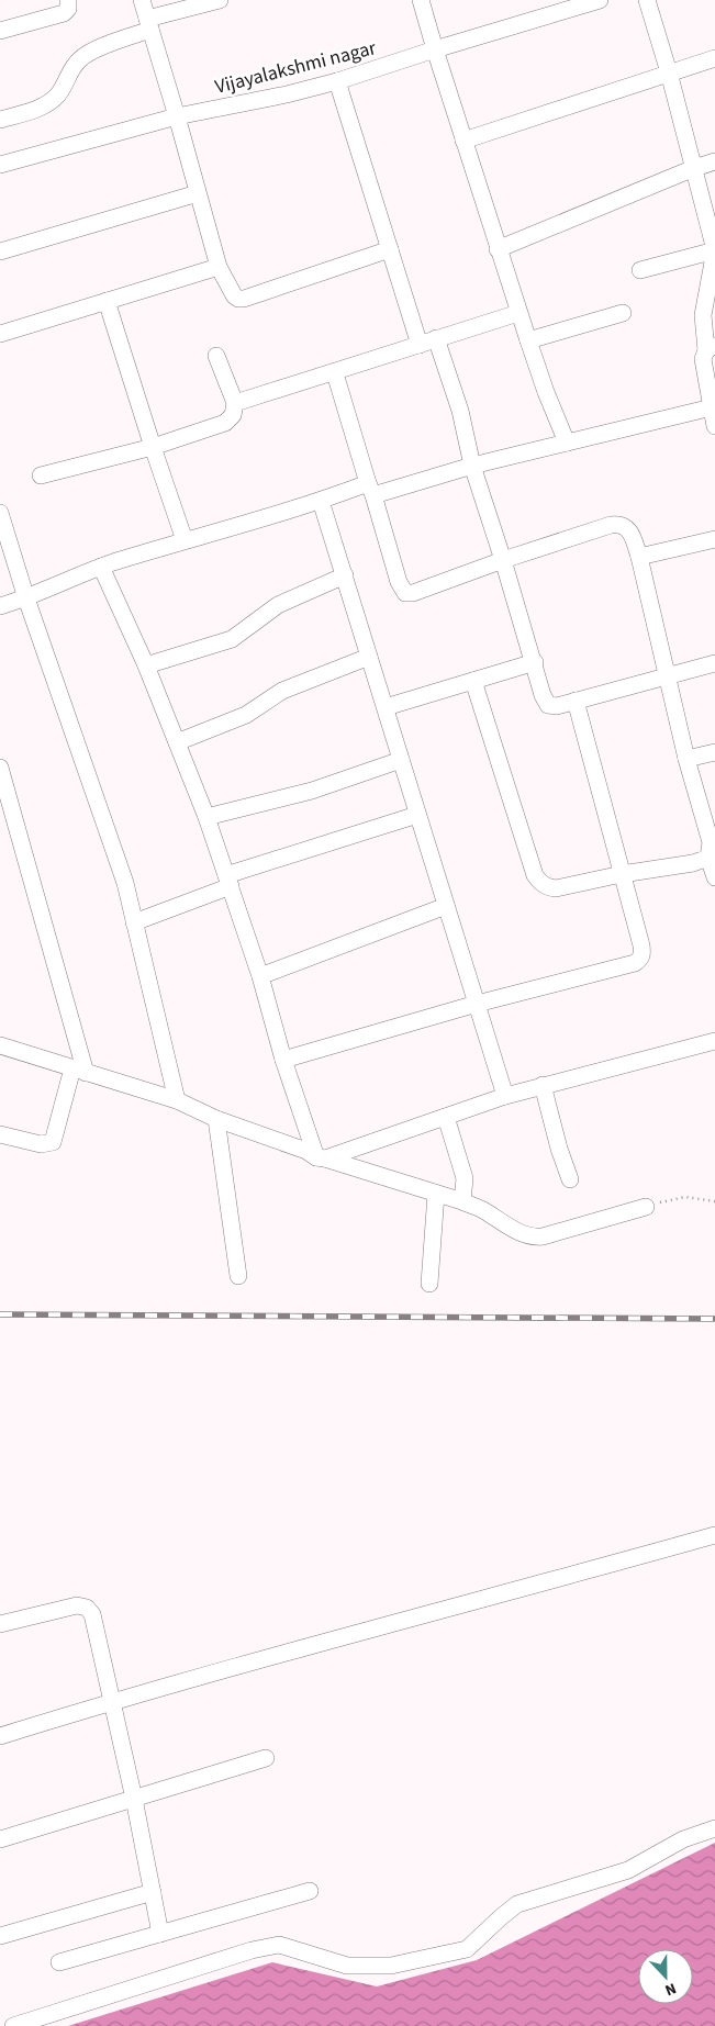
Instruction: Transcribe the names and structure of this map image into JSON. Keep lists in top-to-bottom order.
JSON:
{
  "streets": {
    "street": ["Vijayalakshmi nagar"]
  },
  "north": "bottom"
}
